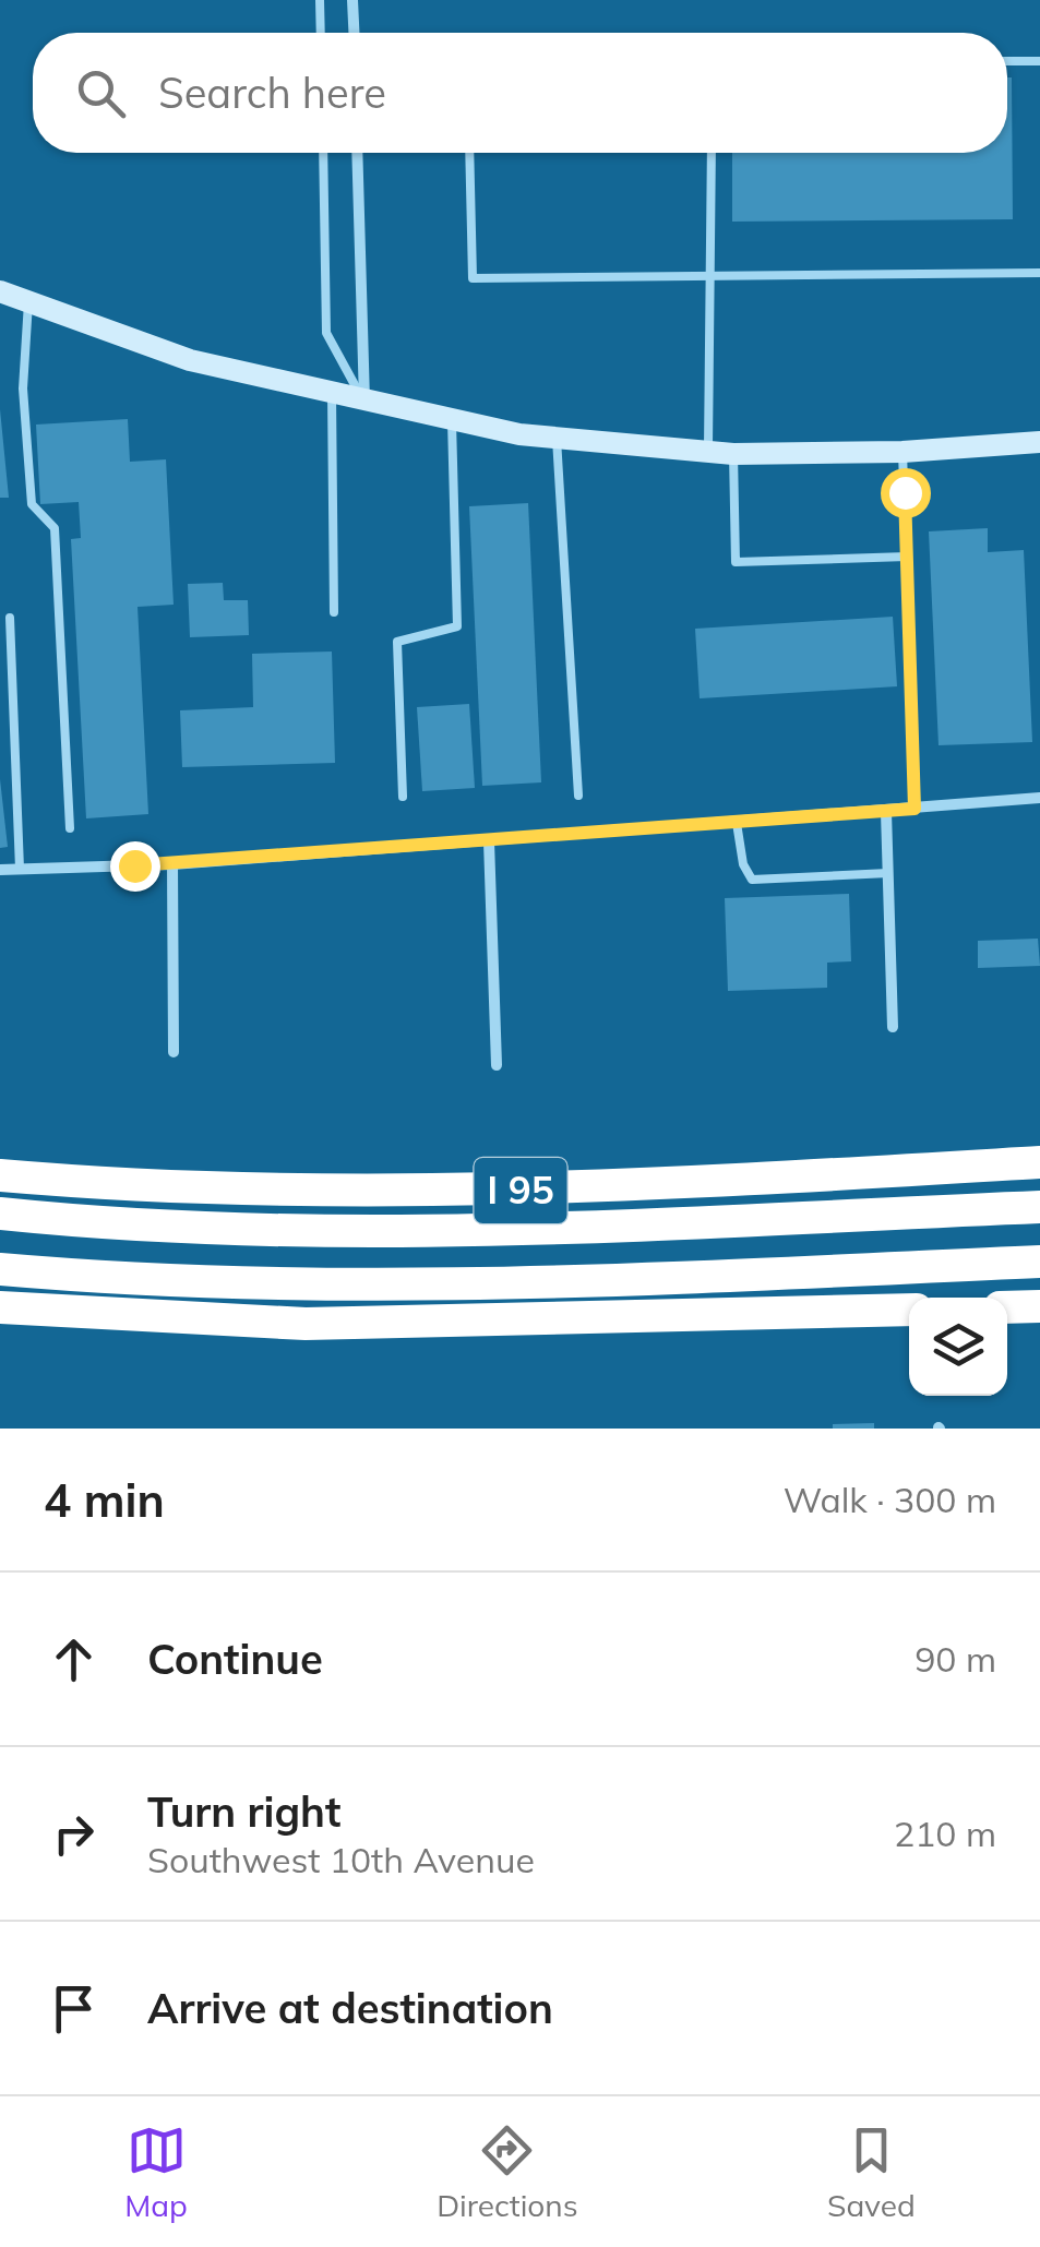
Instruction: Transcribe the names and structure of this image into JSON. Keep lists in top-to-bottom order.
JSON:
{
  "streets": {
    "highway": ["I 95"]
  },
  "page": {
    "search": "Search here",
    "heading": ["4 min", "Walk · 300 m"],
    "list": [
      ["Continue", "90 m"],
      ["Turn right", "Southwest 10th Avenue", "210 m"],
      "Arrive at destination"
    ],
    "nav": ["Map", "Directions", "Saved"]
  }
}
